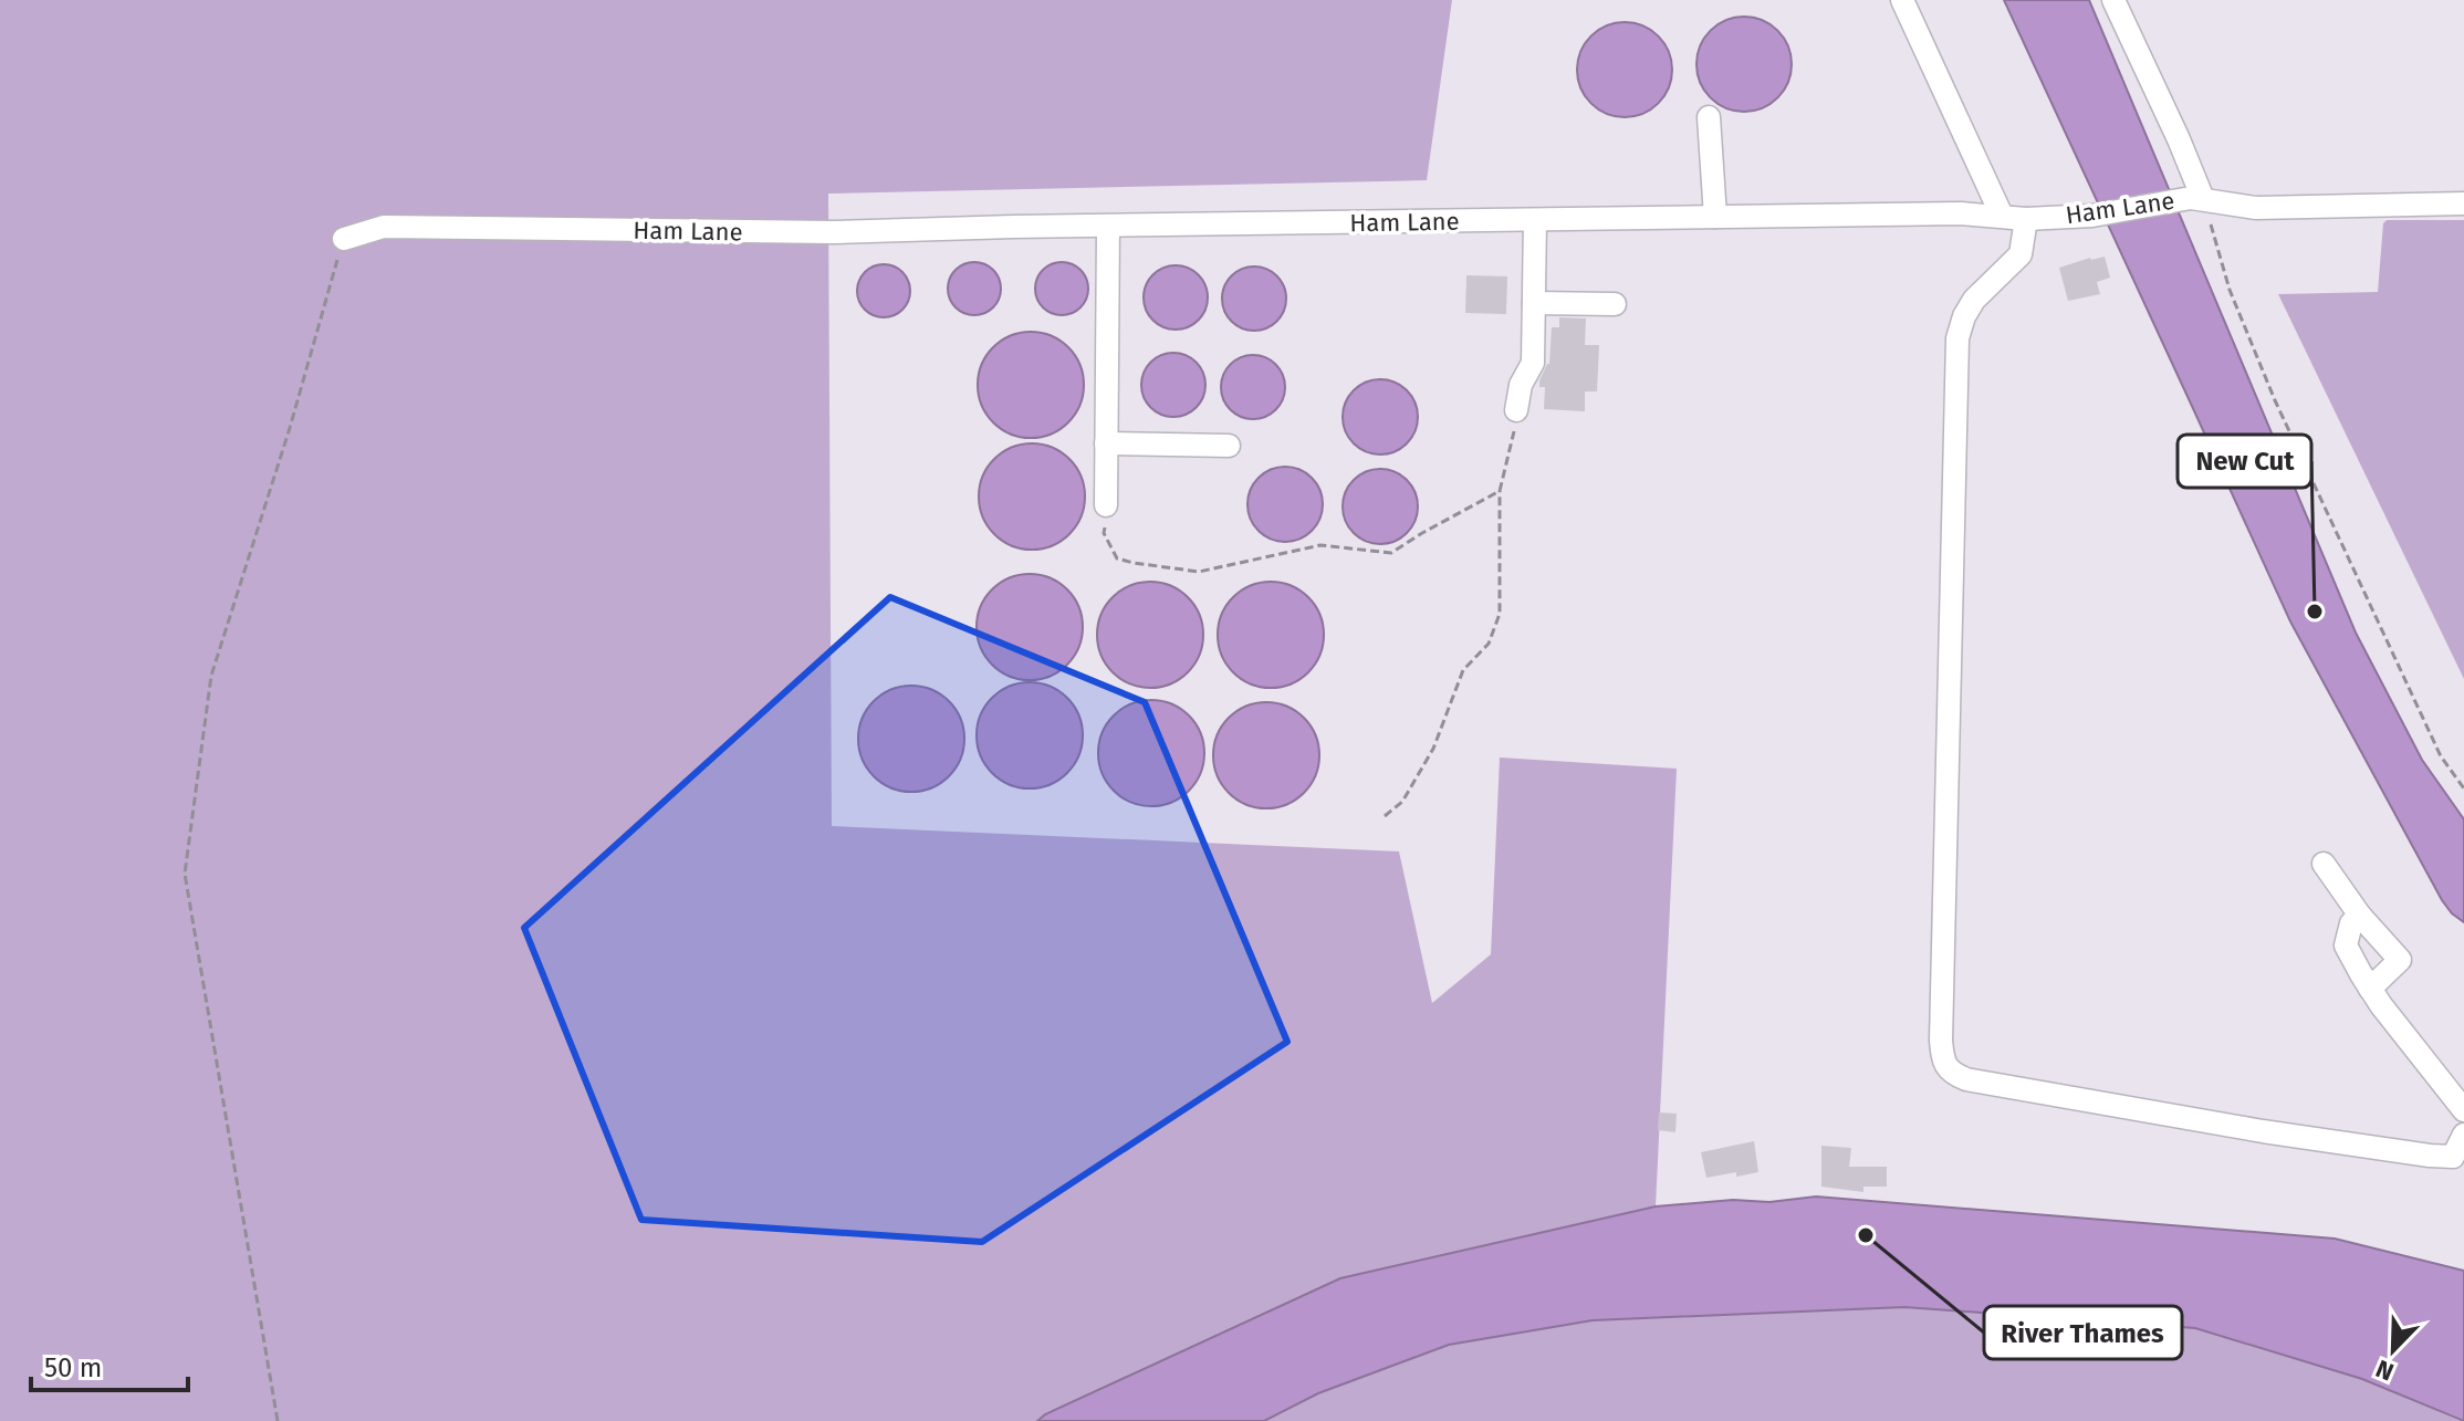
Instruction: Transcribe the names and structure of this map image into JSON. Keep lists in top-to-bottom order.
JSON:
{
  "streets": {
    "street": ["Ham Lane"]
  },
  "places": ["New Cut", "River Thames"],
  "scale_bar": "50 m",
  "north": "bottom left"
}
